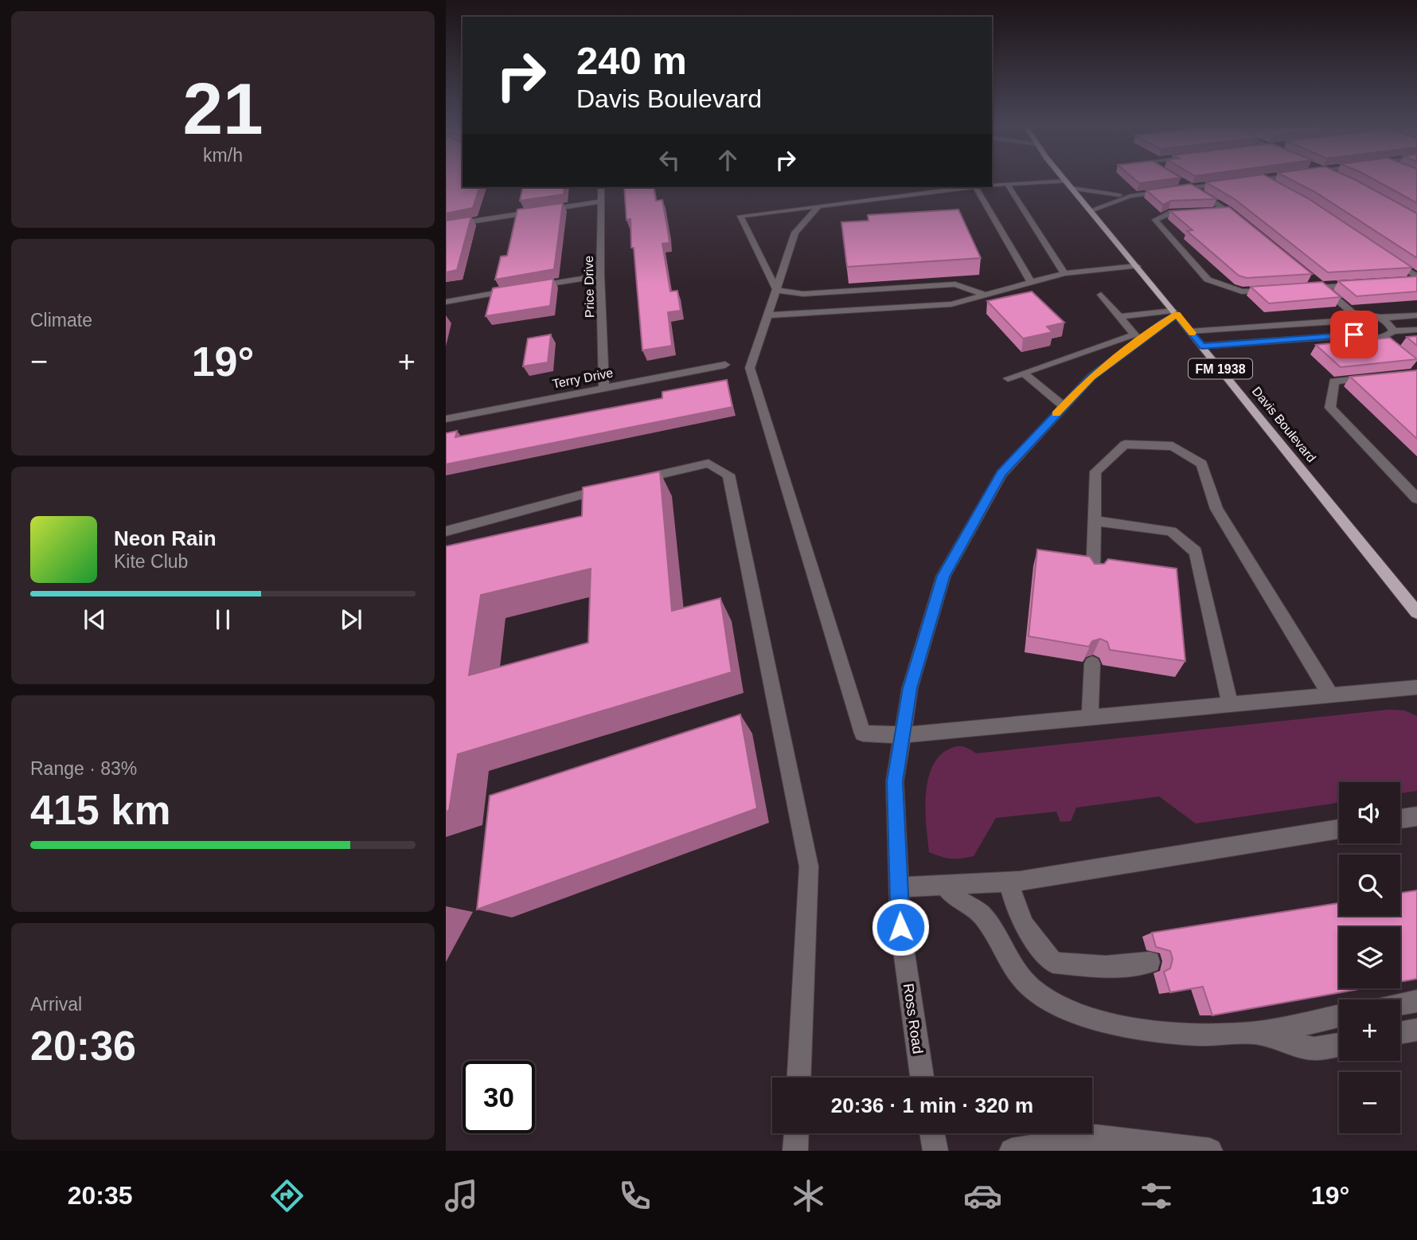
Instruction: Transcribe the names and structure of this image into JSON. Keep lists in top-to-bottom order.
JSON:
{
  "streets": {
    "main road": ["FM 1938", "Davis Boulevard"],
    "street": ["Price Drive", "Terry Drive", "Ross Road"]
  },
  "crossings": [
    ["Price Drive", "Terry Drive"],
    ["Davis Boulevard", "Ross Road"]
  ],
  "page": {
    "tile": [
      ["21", "km/h"],
      "Climate",
      ["Range · 83%", "415 km"],
      ["Arrival", "20:36"]
    ],
    "turn": ["240 m", "Davis Boulevard"],
    "heat": ["−", "19°", "+"],
    "song": ["Neon Rain", "Kite Club"],
    "map_buttons": ["+", "−"],
    "limit": "30",
    "trip": "20:36 · 1 min · 320 m",
    "tabs": ["20:35", "19°"]
  }
}
